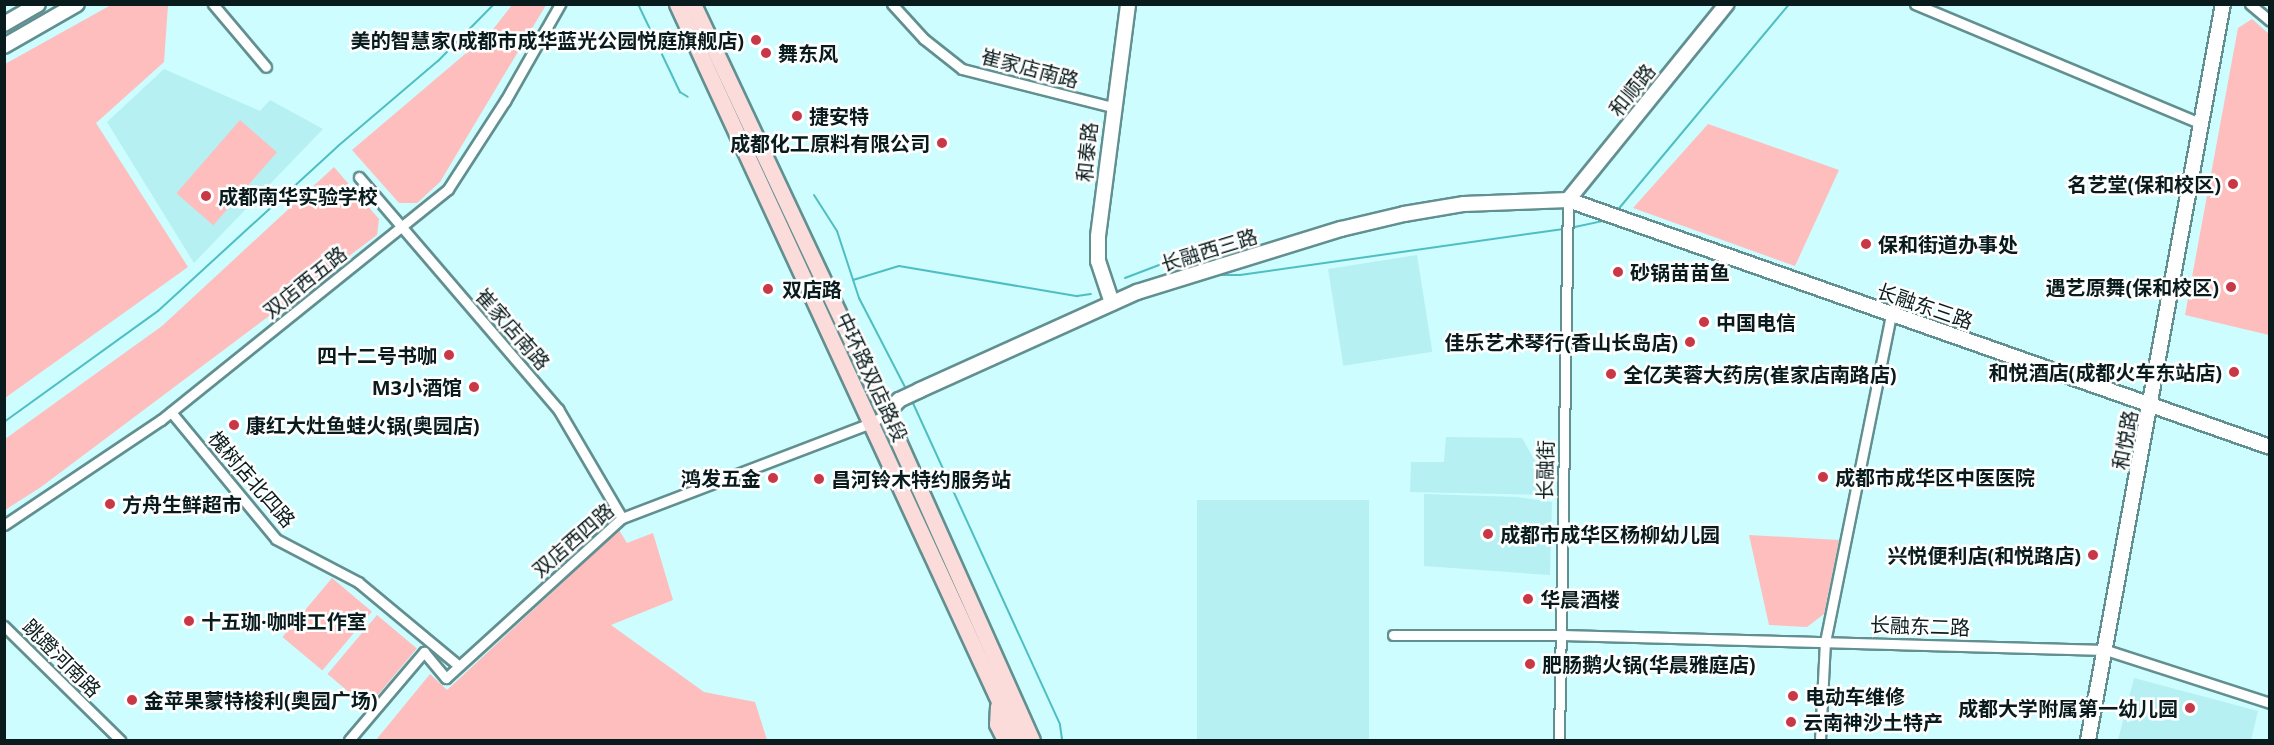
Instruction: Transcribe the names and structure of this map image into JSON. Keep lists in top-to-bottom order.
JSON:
{
  "streets": {
    "main road": ["中环路双店路段"],
    "street": [
      "崔家店南路",
      "和顺路",
      "和泰路",
      "长融西三路",
      "双店西五路",
      "长融东三路",
      "和悦路",
      "长融街",
      "槐树店北四路",
      "双店西四路",
      "长融东二路",
      "跳蹬河南路"
    ]
  },
  "crossings": [
    ["崔家店南路", "和泰路"],
    ["崔家店南路", "双店西五路"],
    ["崔家店南路", "双店西四路"],
    ["和顺路", "长融西三路"],
    ["和顺路", "长融东三路"],
    ["和顺路", "长融街"],
    ["和泰路", "长融西三路"],
    ["长融西三路", "长融东三路"],
    ["长融西三路", "中环路双店路段"],
    ["长融西三路", "长融街"],
    ["长融西三路", "双店西四路"],
    ["双店西五路", "槐树店北四路"],
    ["长融东三路", "和悦路"],
    ["长融东三路", "长融街"],
    ["中环路双店路段", "双店西四路"],
    ["和悦路", "长融东二路"],
    ["长融街", "长融东二路"],
    ["槐树店北四路", "双店西四路"]
  ],
  "places": [
    "美的智慧家(成都市成华蓝光公园悦庭旗舰店)",
    "舞东风",
    "捷安特",
    "成都化工原料有限公司",
    "名艺堂(保和校区)",
    "成都南华实验学校",
    "保和街道办事处",
    "砂锅苗苗鱼",
    "遇艺原舞(保和校区)",
    "双店路",
    "中国电信",
    "佳乐艺术琴行(香山长岛店)",
    "四十二号书咖",
    "和悦酒店(成都火车东站店)",
    "全亿芙蓉大药房(崔家店南路店)",
    "M3小酒馆",
    "康红大灶鱼蛙火锅(奥园店)",
    "成都市成华区中医医院",
    "鸿发五金",
    "昌河铃木特约服务站",
    "方舟生鲜超市",
    "成都市成华区杨柳幼儿园",
    "兴悦便利店(和悦路店)",
    "华晨酒楼",
    "十五珈·咖啡工作室",
    "肥肠鹅火锅(华晨雅庭店)",
    "电动车维修",
    "金苹果蒙特梭利(奥园广场)",
    "成都大学附属第一幼儿园",
    "云南神沙土特产"
  ]
}
